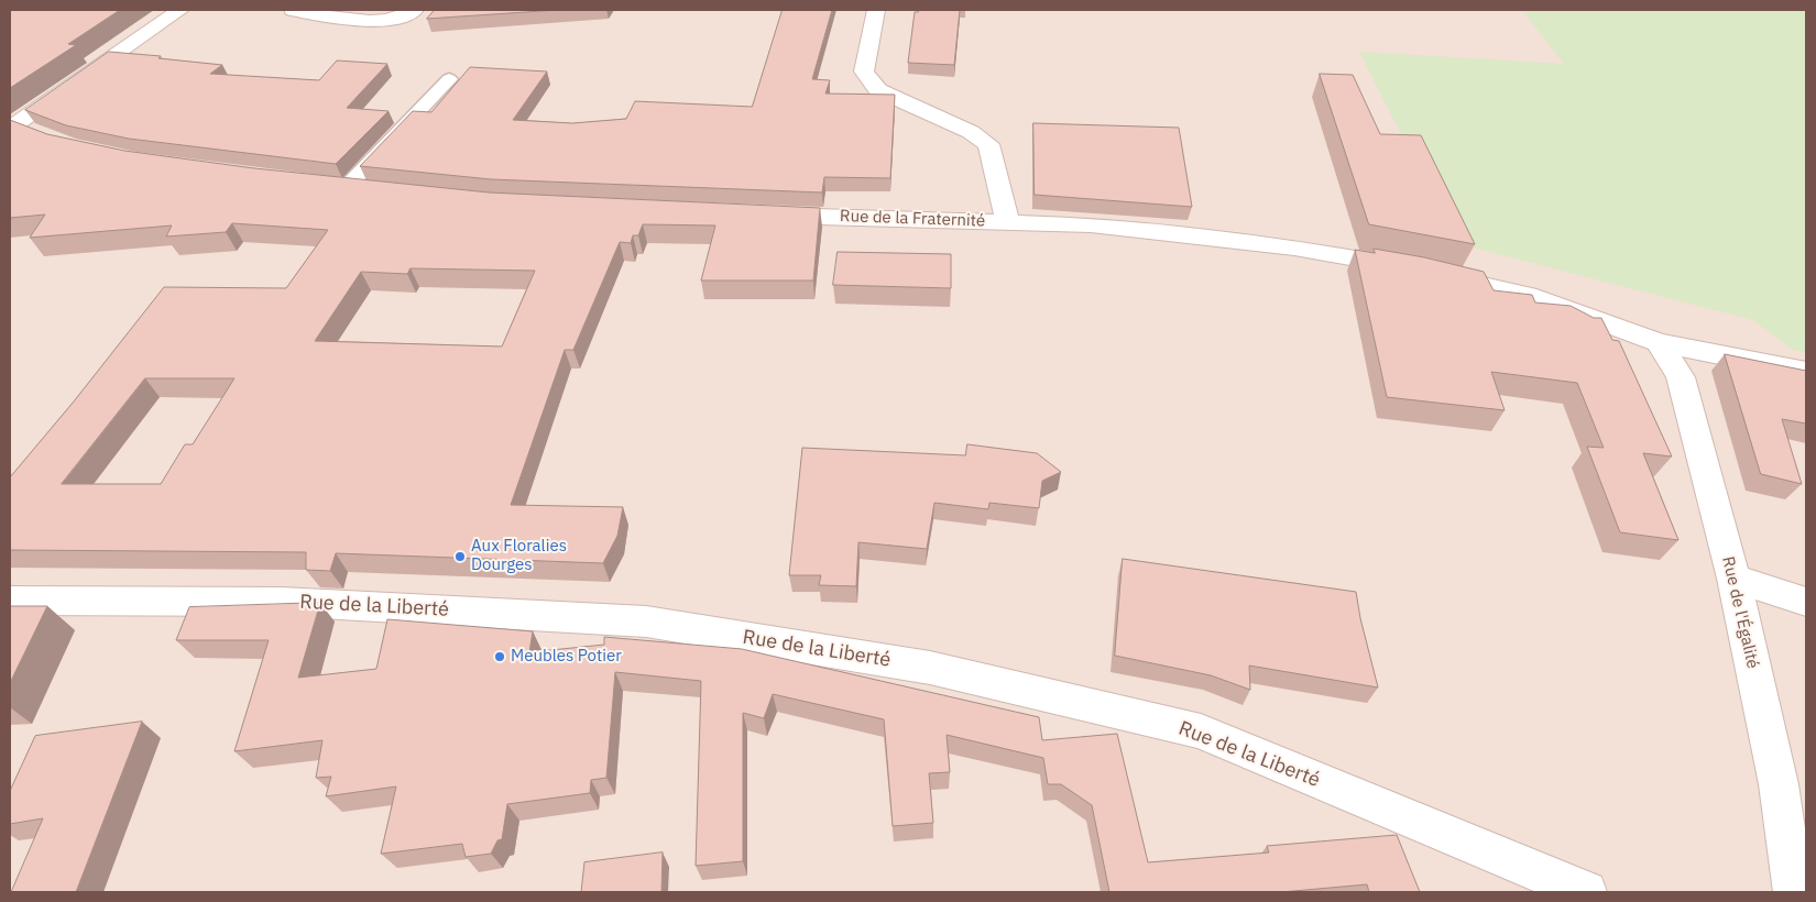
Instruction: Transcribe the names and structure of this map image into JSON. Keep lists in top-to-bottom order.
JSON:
{
  "streets": {
    "street": ["Rue de la Fraternité", "Rue de la Liberté", "Rue de l'Égalité"]
  },
  "crossings": [
    ["Rue de la Fraternité", "Rue de l'Égalité"]
  ],
  "places": ["Aux Floralies Dourges", "Meubles Potier"]
}
